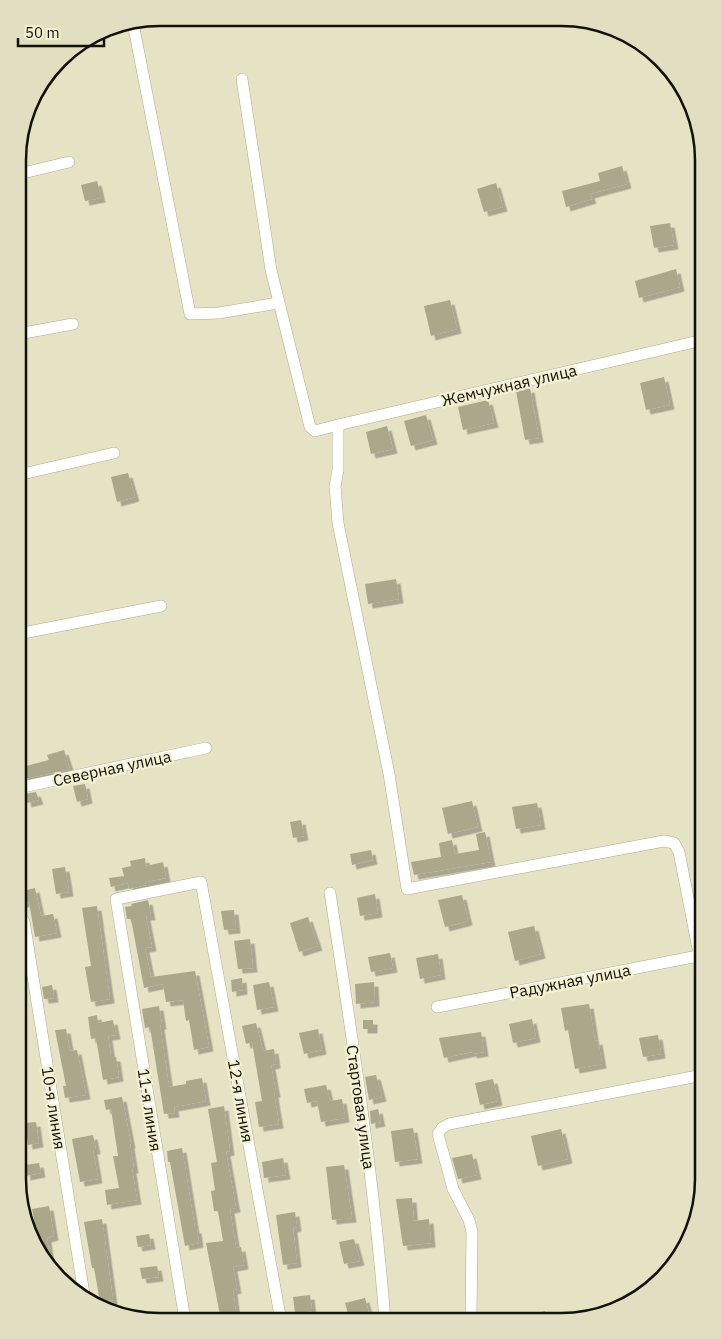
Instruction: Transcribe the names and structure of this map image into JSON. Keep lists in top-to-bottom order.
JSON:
{
  "streets": {
    "street": [
      "Жемчужная улица",
      "Северная улица",
      "Радужная улица",
      "12-я линия",
      "Стартовая улица",
      "10-я линия",
      "11-я линия"
    ]
  },
  "crossings": [
    ["12-я линия", "11-я линия"]
  ],
  "scale_bar": "50 m"
}
